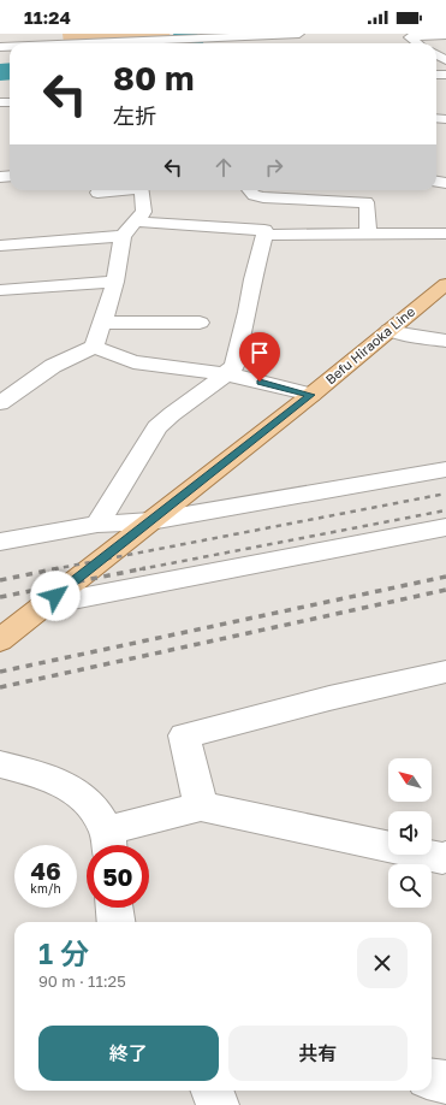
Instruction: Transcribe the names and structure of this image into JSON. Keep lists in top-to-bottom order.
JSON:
{
  "streets": {
    "main road": ["Befu Hiraoka Line"]
  },
  "north": "top left",
  "page": {
    "status": "11:24",
    "turn": ["80 m", "左折"],
    "speed": "46 km/h",
    "limit": "50",
    "heading": ["1 分", "90 m · 11:25"],
    "buttons": ["終了", "共有"]
  }
}
